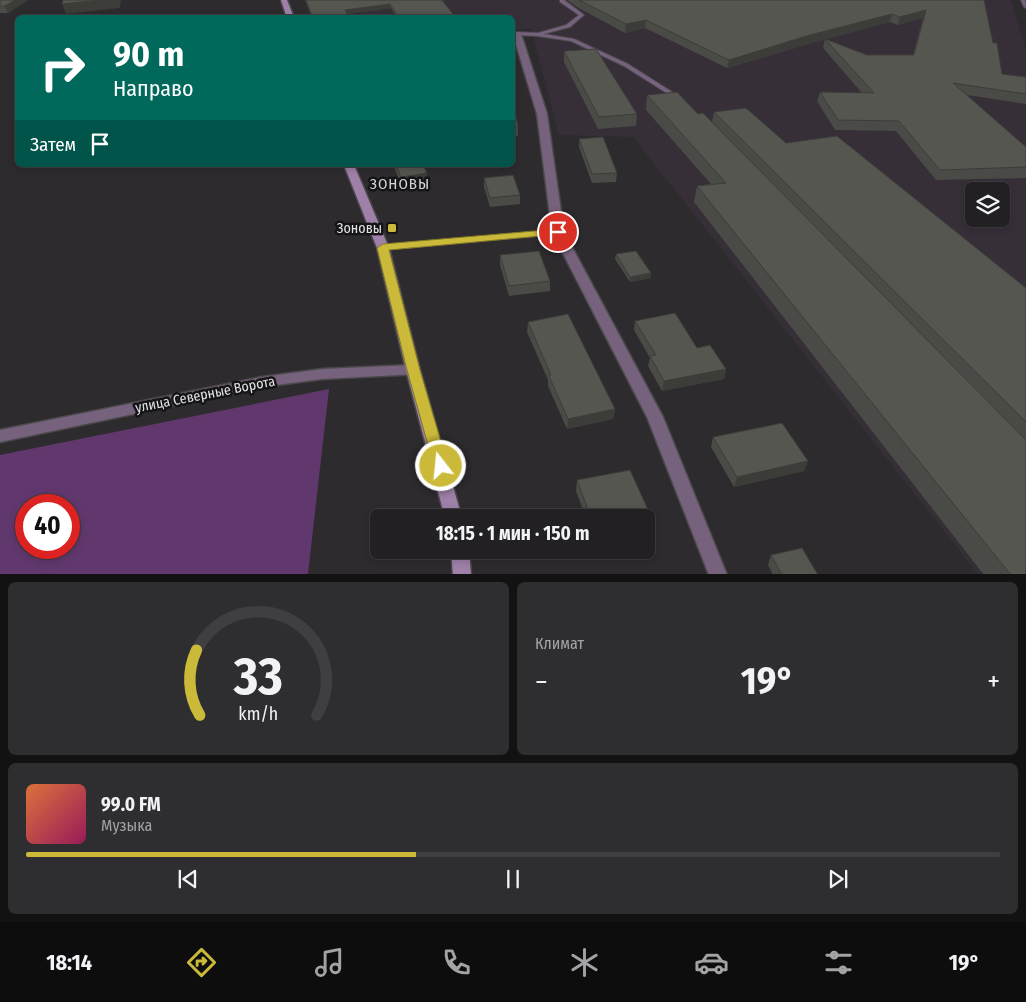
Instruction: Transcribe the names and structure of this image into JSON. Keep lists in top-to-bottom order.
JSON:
{
  "streets": {
    "street": ["улица Северные Ворота"]
  },
  "districts": ["ЗОНОВЫ"],
  "places": {
    "transit": ["Зоновы"]
  },
  "page": {
    "turn": ["90 m", "Направо"],
    "then": "Затем",
    "limit": "40",
    "trip": "18:15 · 1 мин · 150 m",
    "tile": "Климат",
    "heat": ["−", "19°", "+"],
    "song": ["99.0 FM", "Музыка"],
    "tabs": ["18:14", "19°"],
    "gauge": ["33", "km/h"]
  }
}
